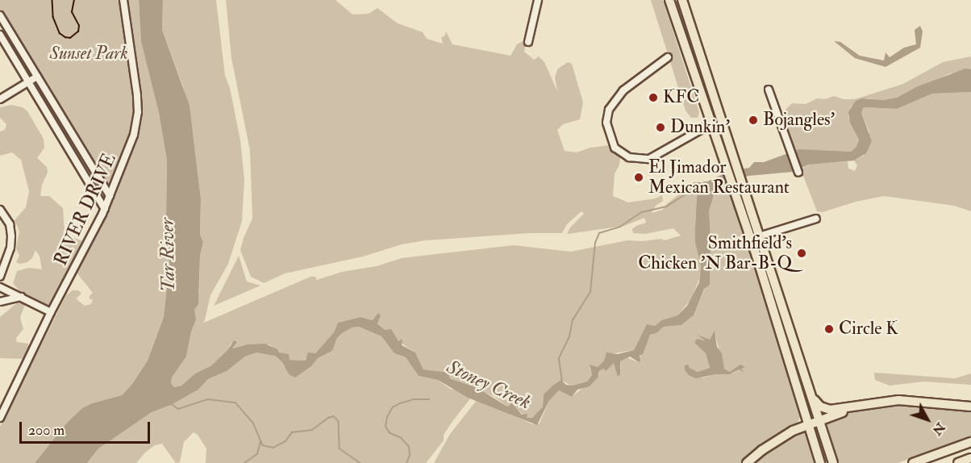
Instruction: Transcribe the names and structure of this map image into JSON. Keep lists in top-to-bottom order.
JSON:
{
  "streets": {
    "street": ["RIVER DRIVE"]
  },
  "water": ["Tar River", "Stoney Creek"],
  "parks": ["Sunset Park"],
  "places": [
    "KFC",
    "Bojangles'",
    "Dunkin'",
    "El Jimador Mexican Restaurant",
    "Smithfield's Chicken 'N Bar-B-Q",
    "Circle K"
  ],
  "scale_bar": "200 m",
  "north": "bottom right"
}
